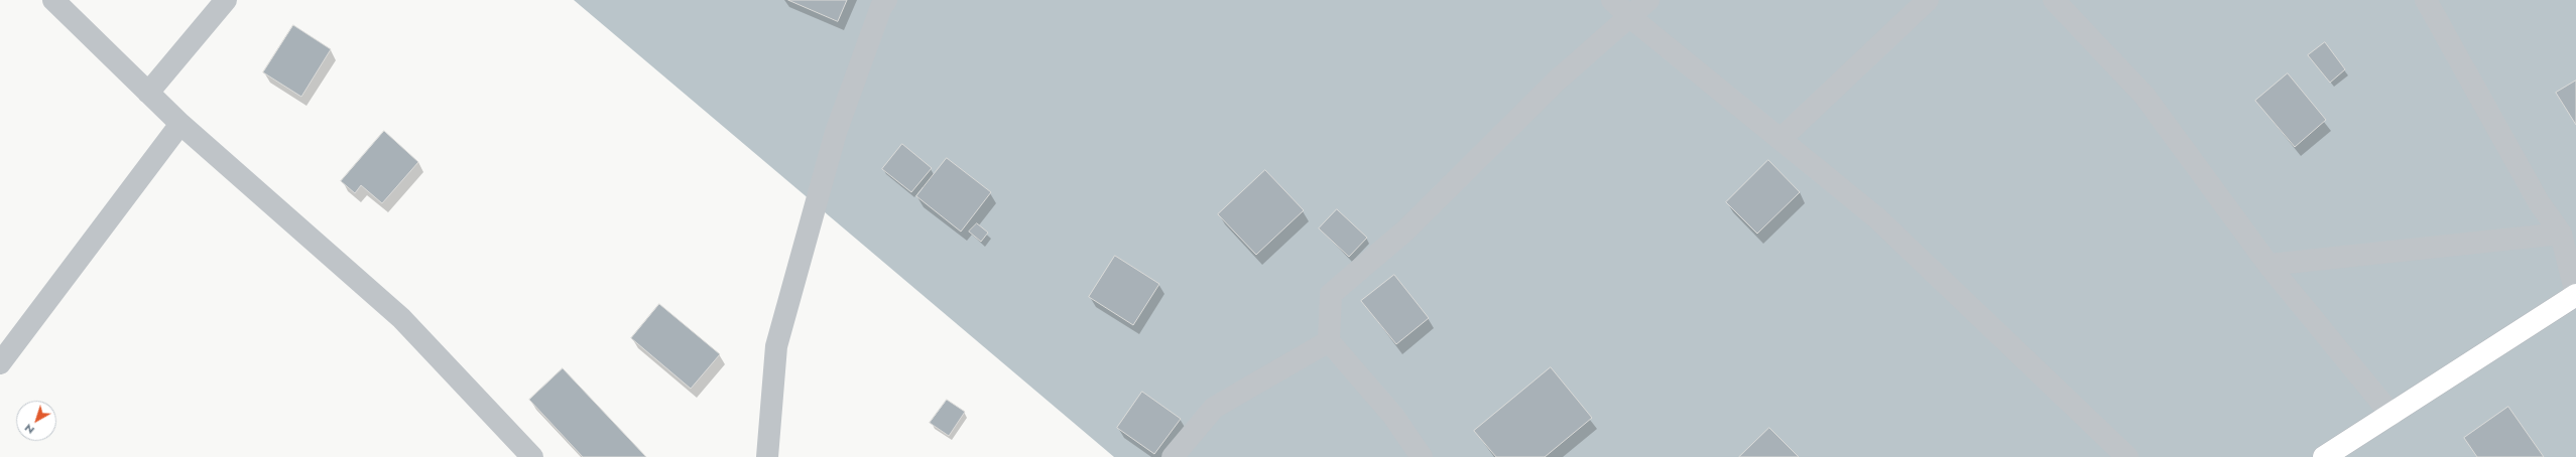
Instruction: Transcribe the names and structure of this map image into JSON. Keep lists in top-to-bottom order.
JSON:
{
  "north": "bottom left"
}
